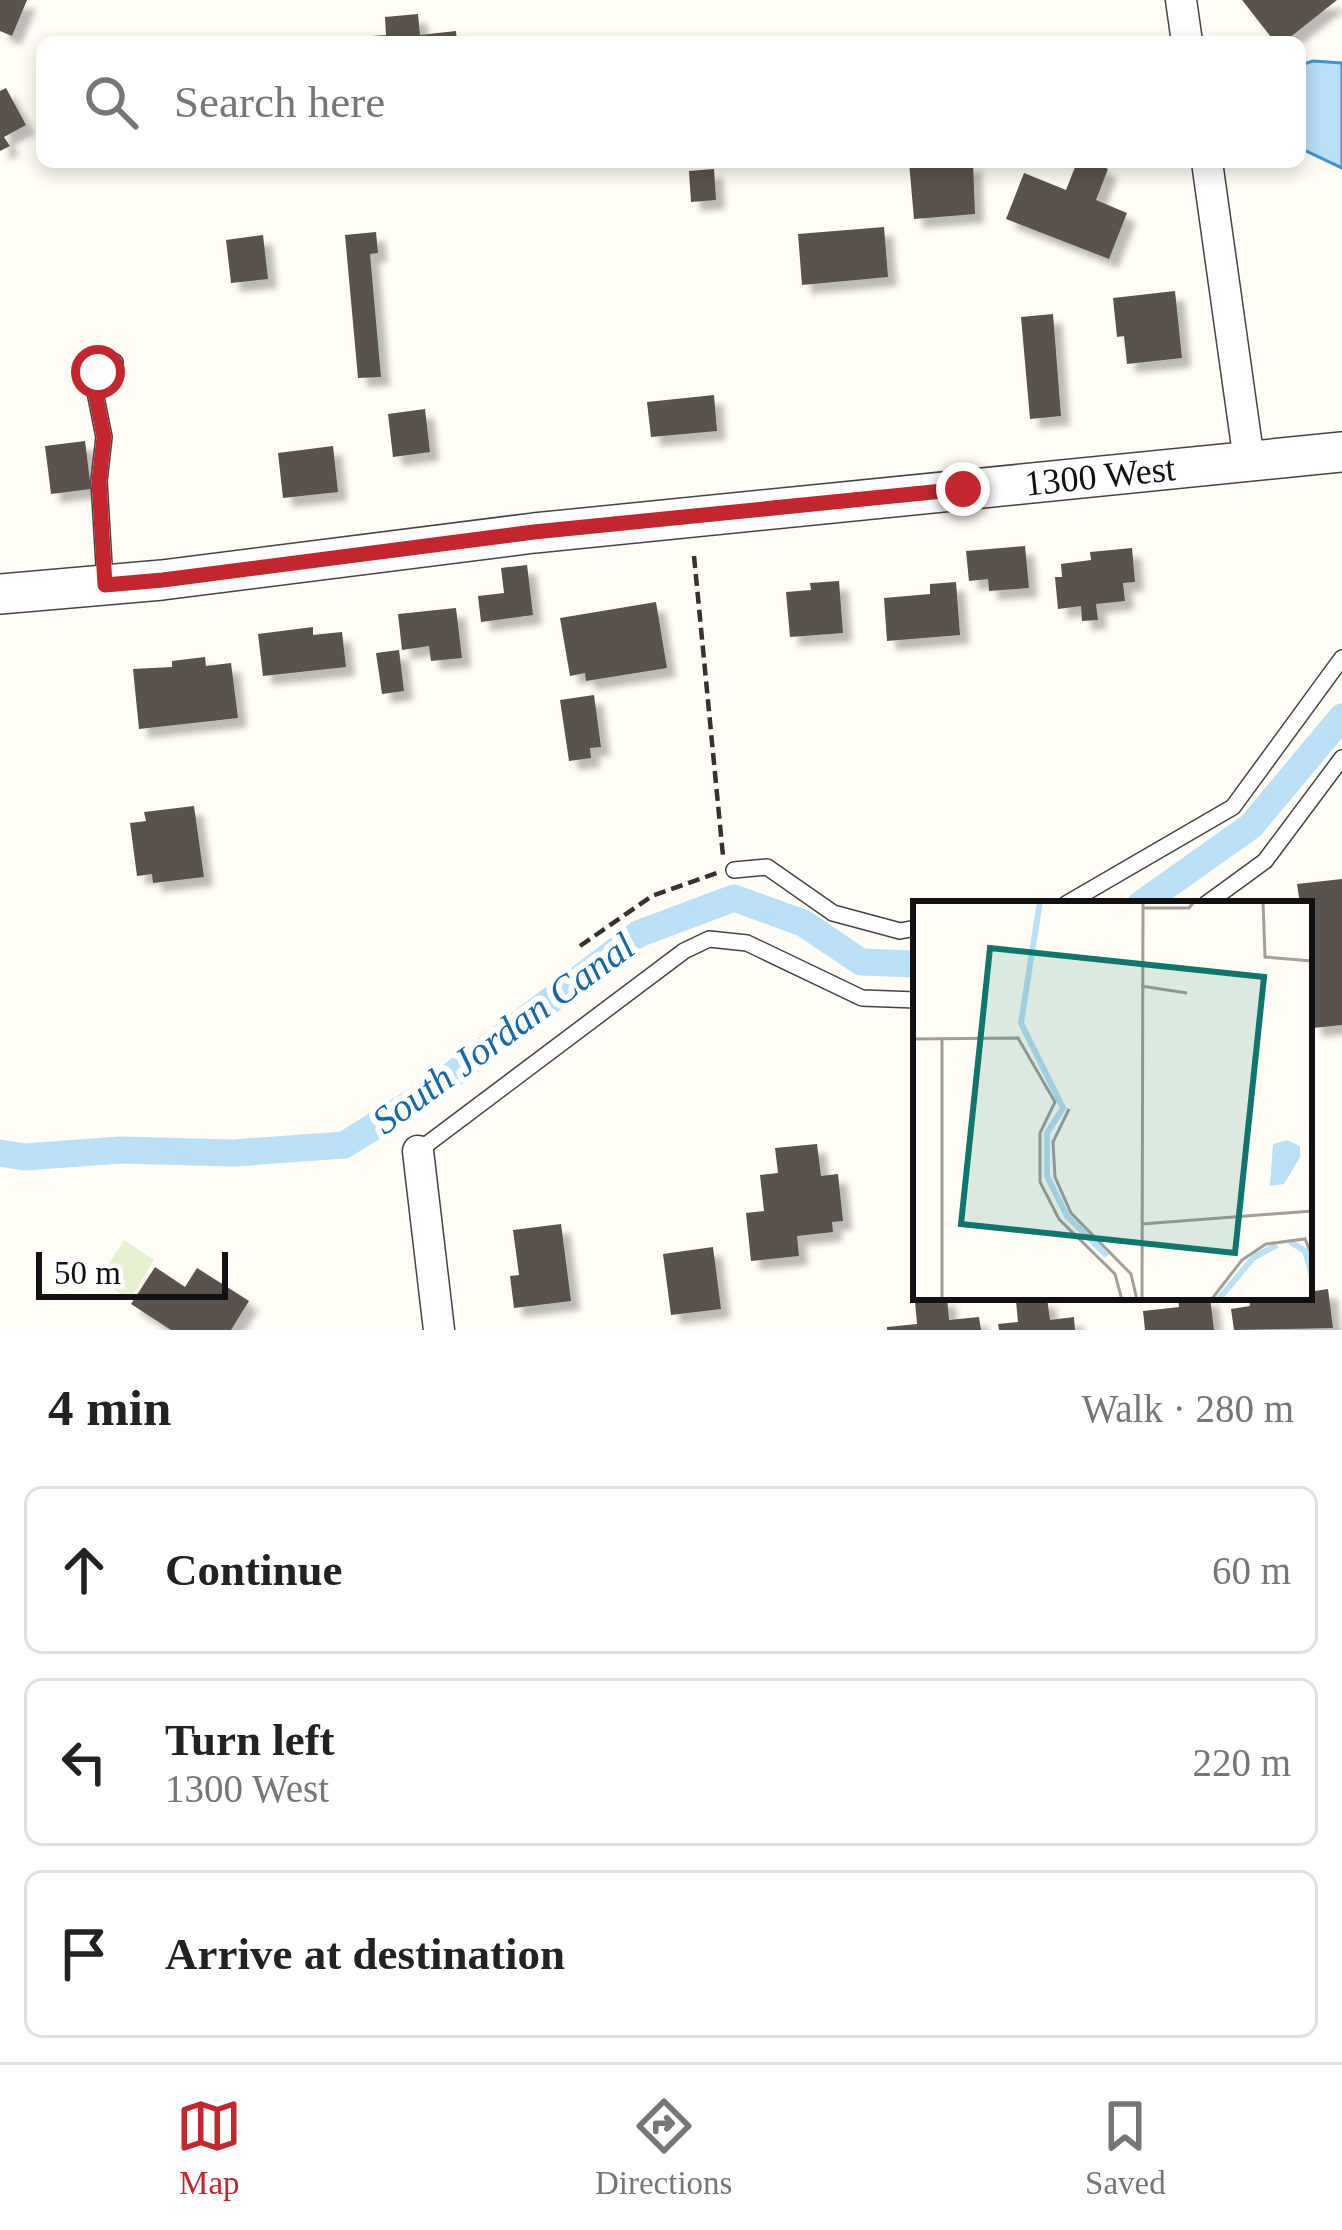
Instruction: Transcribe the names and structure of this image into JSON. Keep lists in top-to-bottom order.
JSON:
{
  "streets": {
    "street": ["1300 West"]
  },
  "water": ["South Jordan Canal"],
  "scale_bar": "50 m",
  "page": {
    "search": "Search here",
    "scale": "50 m",
    "heading": ["4 min", "Walk · 280 m"],
    "list": [
      ["Continue", "60 m"],
      ["Turn left", "1300 West", "220 m"],
      "Arrive at destination"
    ],
    "nav": ["Map", "Directions", "Saved"]
  }
}
